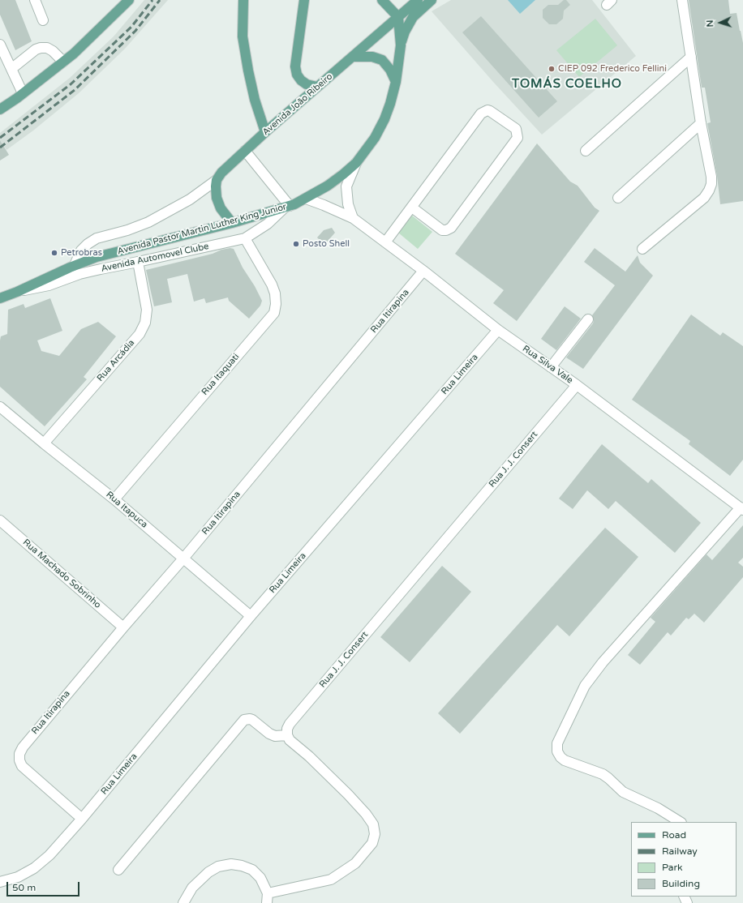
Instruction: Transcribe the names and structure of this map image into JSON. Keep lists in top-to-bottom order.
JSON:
{
  "streets": {
    "main road": ["Avenida João Ribeiro", "Avenida Pastor Martin Luther King Junior"],
    "street": [
      "Avenida Automovel Clube",
      "Rua Itirapina",
      "Rua Arcádia",
      "Rua Silva Vale",
      "Rua Itaquati",
      "Rua Limeira",
      "Rua J. J. Consert",
      "Rua Itapuca",
      "Rua Machado Sobrinho"
    ]
  },
  "crossings": [
    ["Avenida João Ribeiro", "Avenida Pastor Martin Luther King Junior"],
    ["Avenida Pastor Martin Luther King Junior", "Avenida Automovel Clube"],
    ["Avenida Pastor Martin Luther King Junior", "Rua Silva Vale"],
    ["Avenida Automovel Clube", "Rua Arcádia"],
    ["Avenida Automovel Clube", "Rua Itaquati"],
    ["Rua Itirapina", "Rua Silva Vale"],
    ["Rua Itirapina", "Rua Limeira"],
    ["Rua Itirapina", "Rua Itapuca"],
    ["Rua Itirapina", "Rua Machado Sobrinho"],
    ["Rua Arcádia", "Rua Itapuca"],
    ["Rua Silva Vale", "Rua Limeira"],
    ["Rua Silva Vale", "Rua J. J. Consert"],
    ["Rua Itaquati", "Rua Itapuca"],
    ["Rua Limeira", "Rua Itapuca"]
  ],
  "districts": ["TOMÁS COELHO"],
  "places": ["CIEP 092 Frederico Fellini", "Posto Shell", "Petrobras"],
  "legend": [
    "Road",
    "Railway",
    "Park",
    "Building"
  ],
  "scale_bar": "50 m",
  "north": "left"
}
